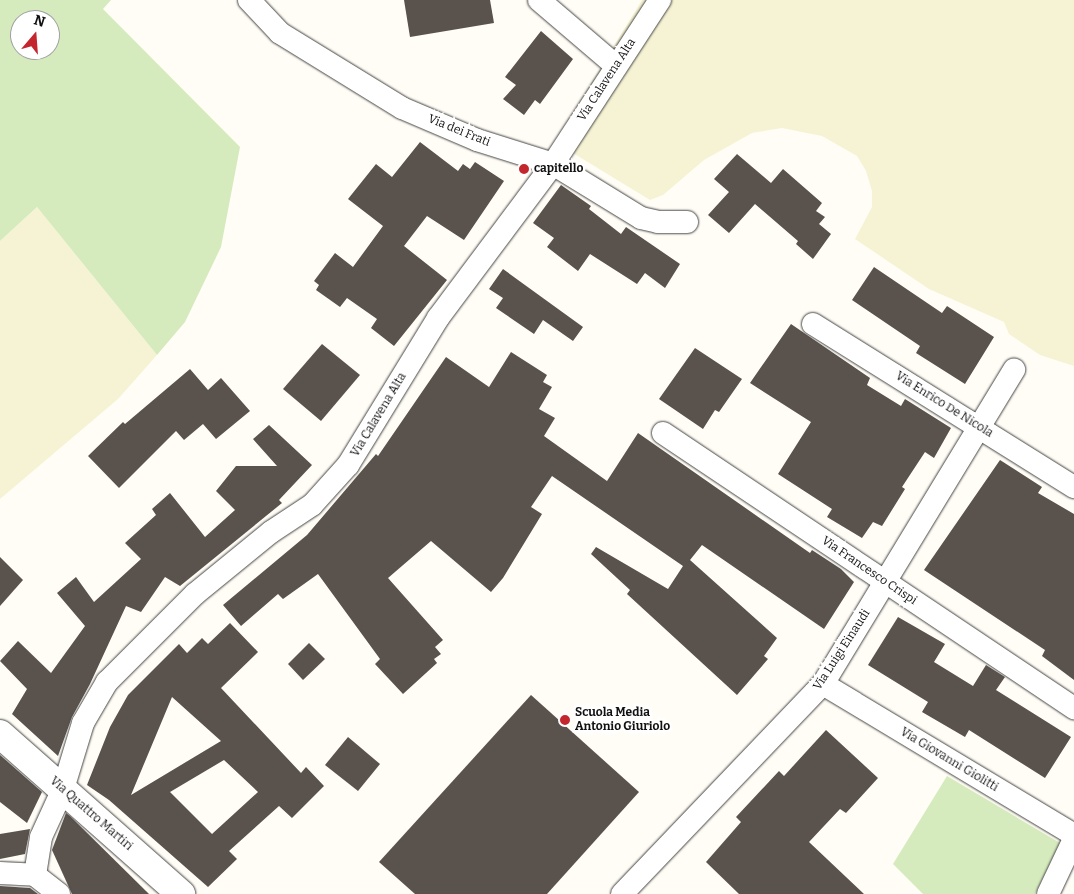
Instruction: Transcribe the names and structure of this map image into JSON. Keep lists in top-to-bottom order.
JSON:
{
  "streets": {
    "street": [
      "Via Calavena Alta",
      "Via dei Frati",
      "Via Enrico De Nicola",
      "Via Francesco Crispi",
      "Via Luigi Einaudi",
      "Via Giovanni Giolitti",
      "Via Quattro Martiri"
    ]
  },
  "crossings": [
    ["Via Calavena Alta", "Via dei Frati"],
    ["Via Calavena Alta", "Via Quattro Martiri"],
    ["Via Enrico De Nicola", "Via Luigi Einaudi"],
    ["Via Francesco Crispi", "Via Luigi Einaudi"],
    ["Via Luigi Einaudi", "Via Giovanni Giolitti"]
  ],
  "places": ["capitello", "Scuola Media Antonio Giuriolo"],
  "north": "top"
}
